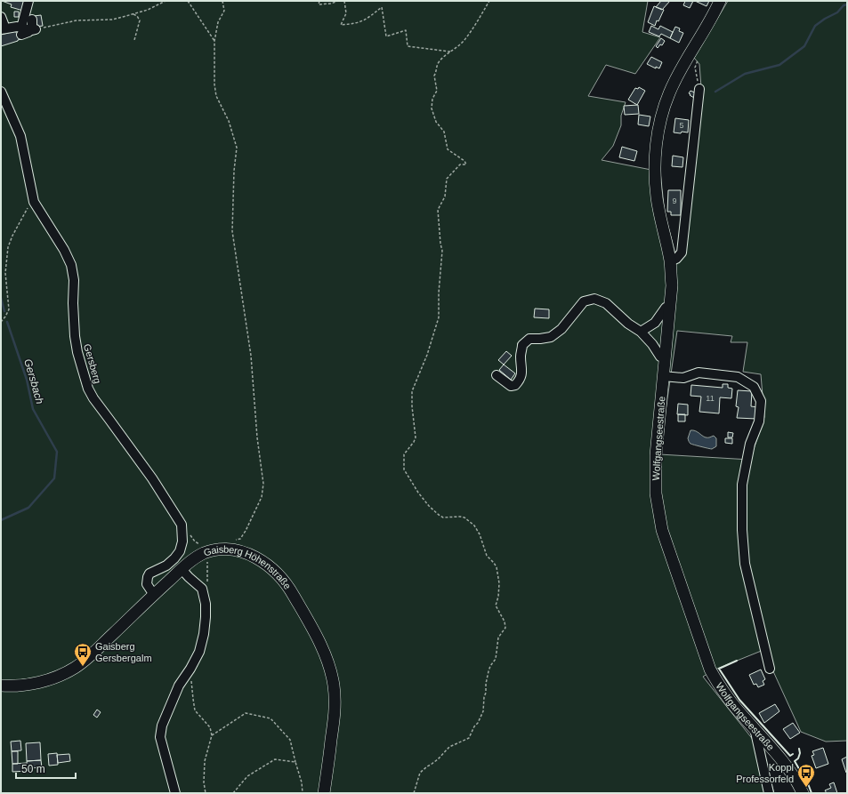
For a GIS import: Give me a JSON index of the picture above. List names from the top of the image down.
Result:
{
  "streets": {
    "main road": ["Wolfgangseestraße", "Gaisberg Höhenstraße"],
    "street": ["Gersberg"]
  },
  "crossings": [
    ["Gersberg", "Gaisberg Höhenstraße"]
  ],
  "water": ["Gersbach"],
  "places": {
    "bus stop": ["Gaisberg Gersbergalm", "Koppl Professorfeld"]
  },
  "house_numbers": ["5", "9", "11"],
  "scale_bar": "50 m"
}
